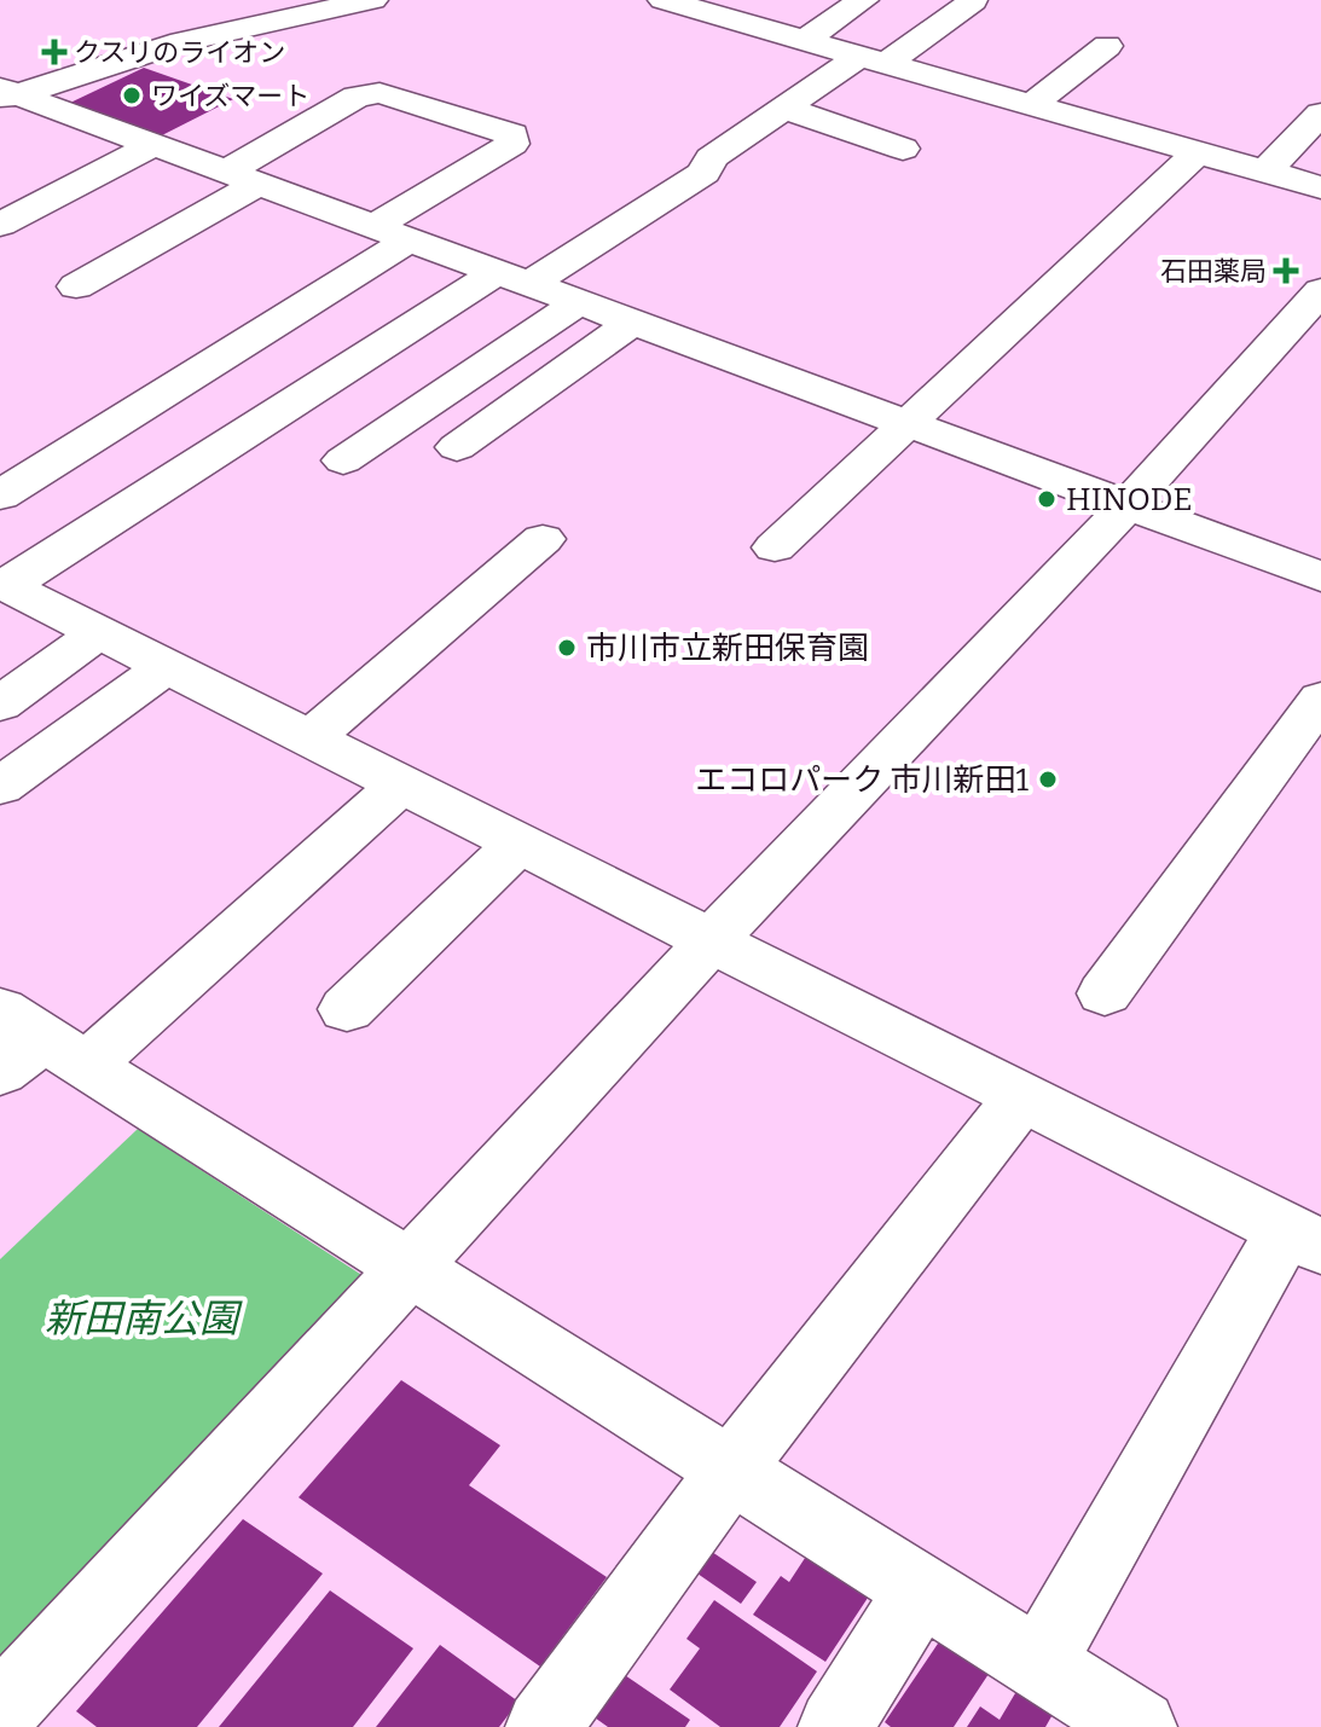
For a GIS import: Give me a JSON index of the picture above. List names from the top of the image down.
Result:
{
  "parks": ["新田南公園"],
  "places": {
    "health": ["クスリのライオン", "石田薬局"],
    "other": [
      "ワイズマート",
      "HINODE",
      "市川市立新田保育園",
      "エコロパーク 市川新田1"
    ]
  }
}
